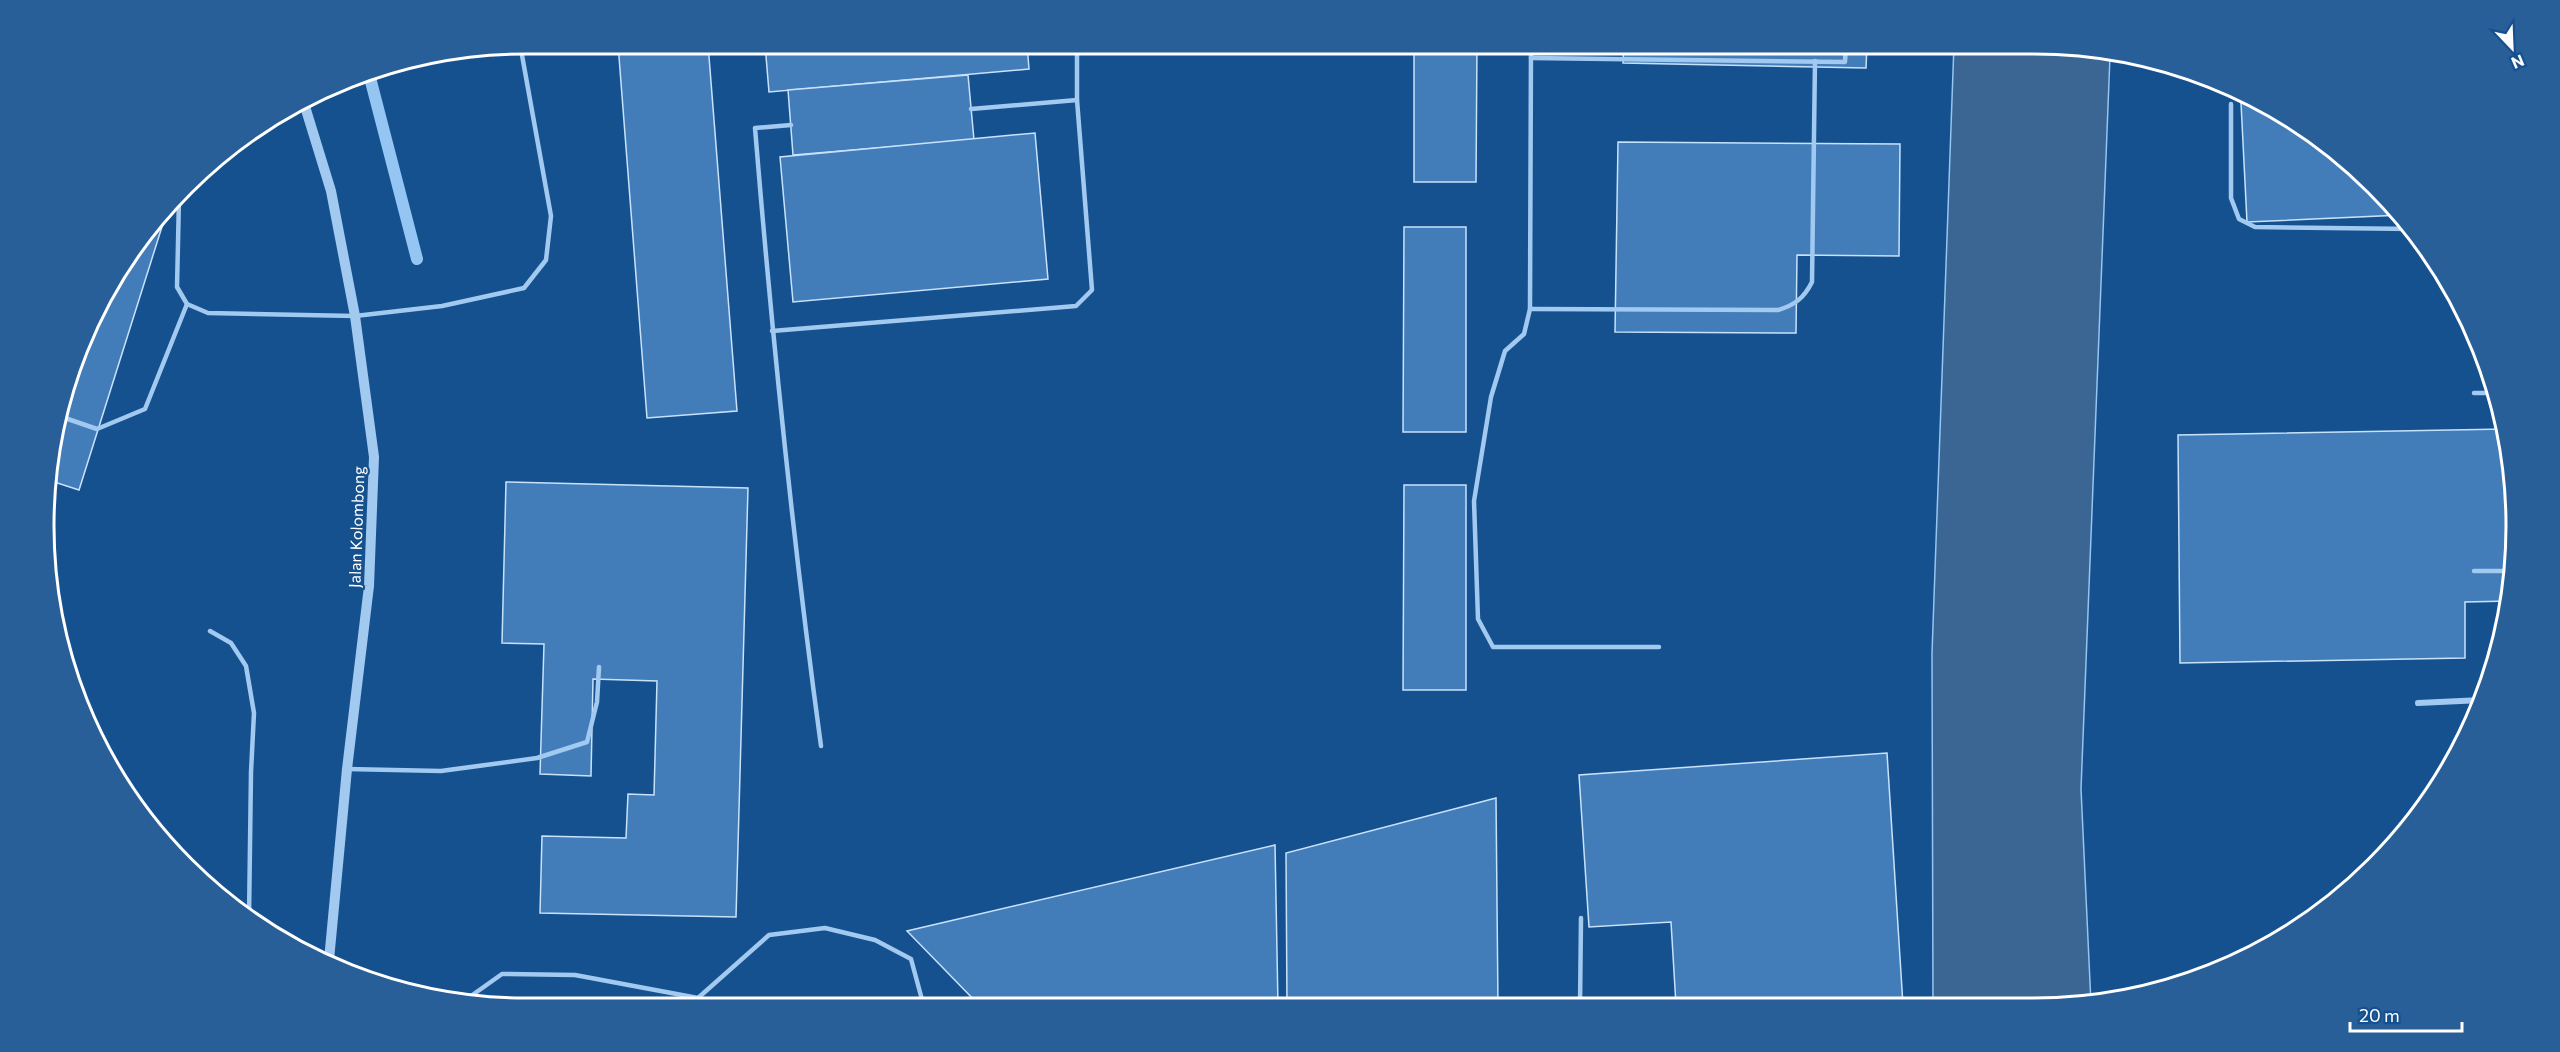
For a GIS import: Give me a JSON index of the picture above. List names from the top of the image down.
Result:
{
  "streets": {
    "street": ["Jalan Kolombong"]
  },
  "scale_bar": "20 m",
  "north": "bottom right"
}
